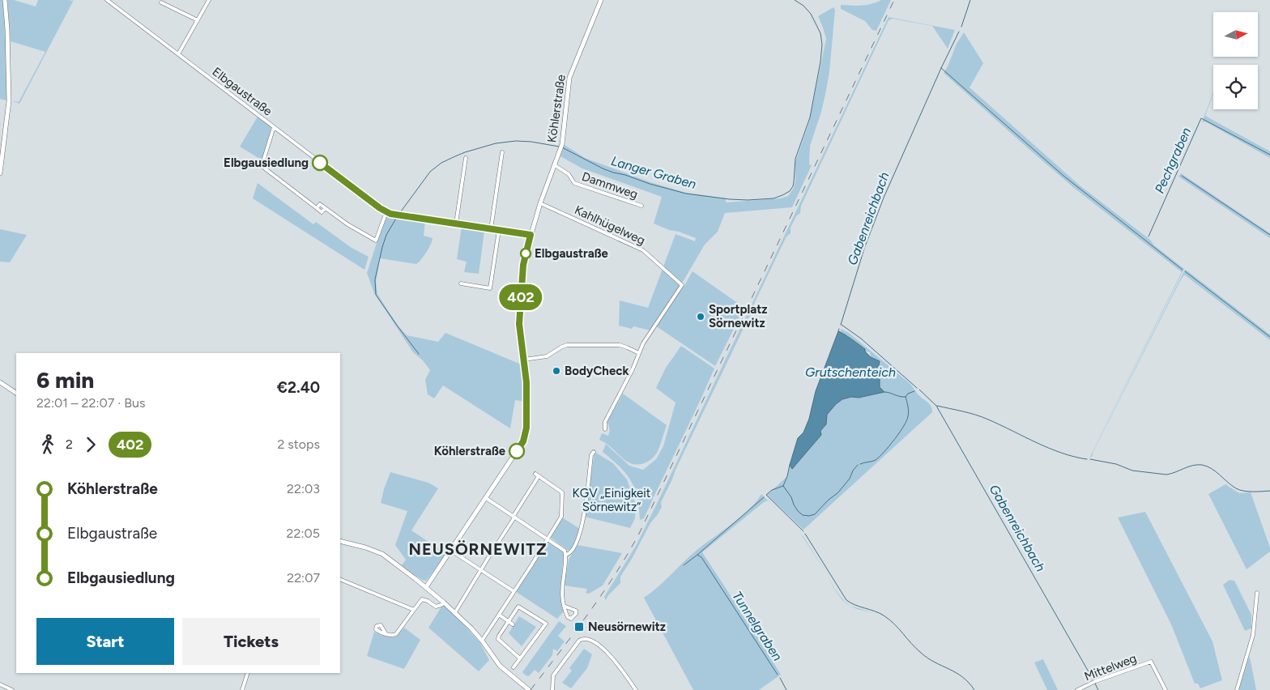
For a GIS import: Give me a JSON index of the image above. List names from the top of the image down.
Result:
{
  "streets": {
    "street": [
      "Elbgaustraße",
      "Köhlerstraße",
      "Dammweg",
      "Kahlhügelweg",
      "Mittelweg"
    ]
  },
  "crossings": [
    ["Elbgaustraße", "Köhlerstraße"],
    ["Köhlerstraße", "Dammweg"],
    ["Köhlerstraße", "Kahlhügelweg"]
  ],
  "districts": ["NEUSÖRNEWITZ"],
  "water": [
    "Pechgraben",
    "Langer Graben",
    "Gabenreichbach",
    "Grutschenteich",
    "Tunnelgraben"
  ],
  "parks": ["KGV „Einigkeit Sörnewitz“"],
  "places": {
    "other": [
      "Elbgausiedlung",
      "Elbgaustraße",
      "Sportplatz Sörnewitz",
      "BodyCheck",
      "Köhlerstraße"
    ],
    "transit": ["Neusörnewitz"]
  },
  "lines": ["bus line 402"],
  "north": "right",
  "page": {
    "on_map": "402",
    "heading": ["6 min", "22:01 – 22:07 · Bus", "€2.40"],
    "legs": ["2", "402", "2 stops"],
    "list": [
      {
        "name": "Köhlerstraße",
        "value": "22:03"
      },
      {
        "name": "Elbgaustraße",
        "value": "22:05"
      },
      {
        "name": "Elbgausiedlung",
        "value": "22:07"
      }
    ],
    "buttons": ["Start", "Tickets"]
  }
}
